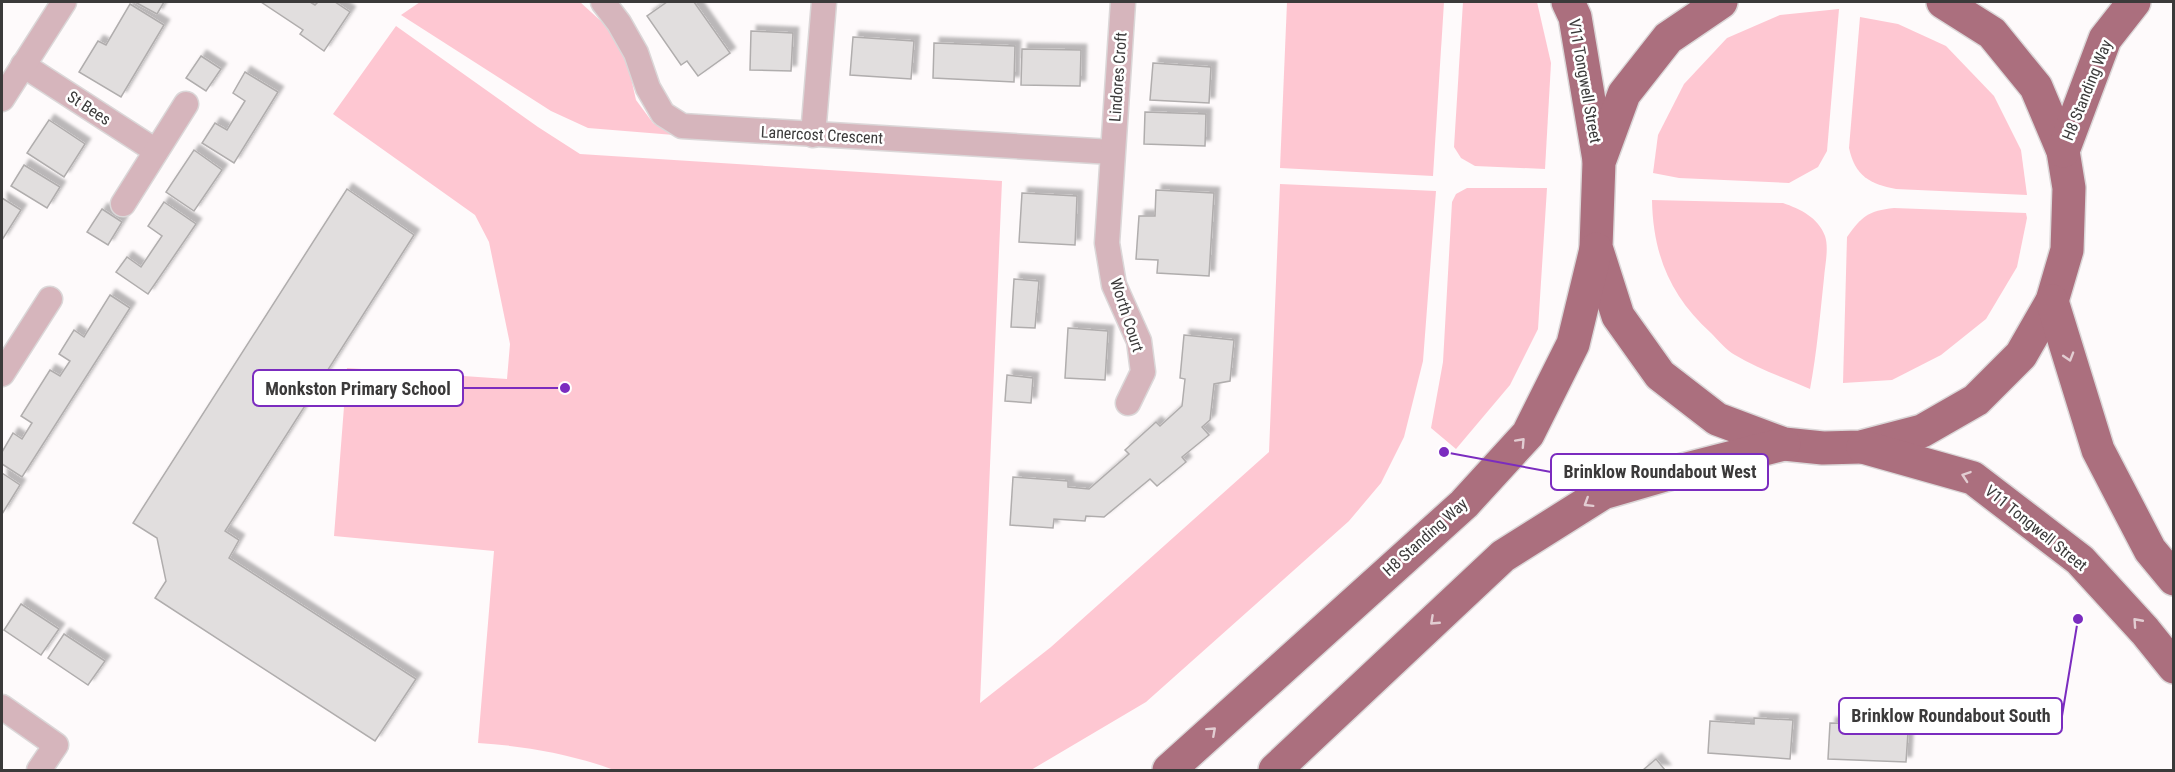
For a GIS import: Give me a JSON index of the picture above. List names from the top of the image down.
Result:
{
  "streets": {
    "highway": ["V11 Tongwell Street", "H8 Standing Way"],
    "street": [
      "Lindores Croft",
      "St Bees",
      "Lanercost Crescent",
      "Worth Court"
    ]
  },
  "crossings": [
    ["Lindores Croft", "Lanercost Crescent"],
    ["Lindores Croft", "Worth Court"],
    ["Lanercost Crescent", "Worth Court"]
  ],
  "one_way": ["V11 Tongwell Street"],
  "places": ["Monkston Primary School", "Brinklow Roundabout West", "Brinklow Roundabout South"]
}
